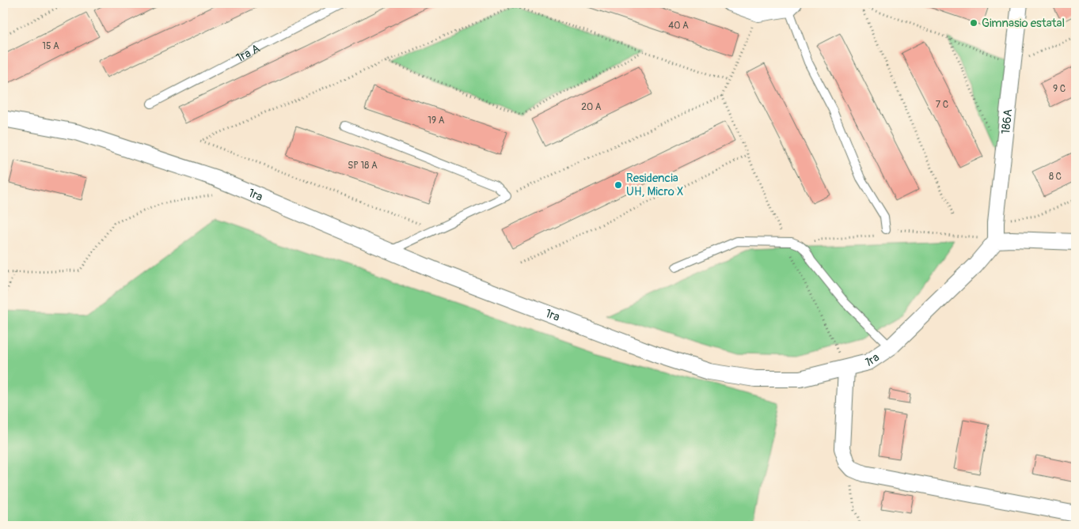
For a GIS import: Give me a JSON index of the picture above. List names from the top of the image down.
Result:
{
  "streets": {
    "street": ["186A", "1ra"],
    "lane": ["1ra A"]
  },
  "crossings": [
    ["186A", "1ra"]
  ],
  "places": ["Gimnasio estatal", "Residencia UH, Micro X"],
  "house_numbers": [
    "40 A",
    "15 A",
    "9 C",
    "7 C",
    "20 A",
    "19 A",
    "SP 18 A",
    "8 C"
  ]
}
